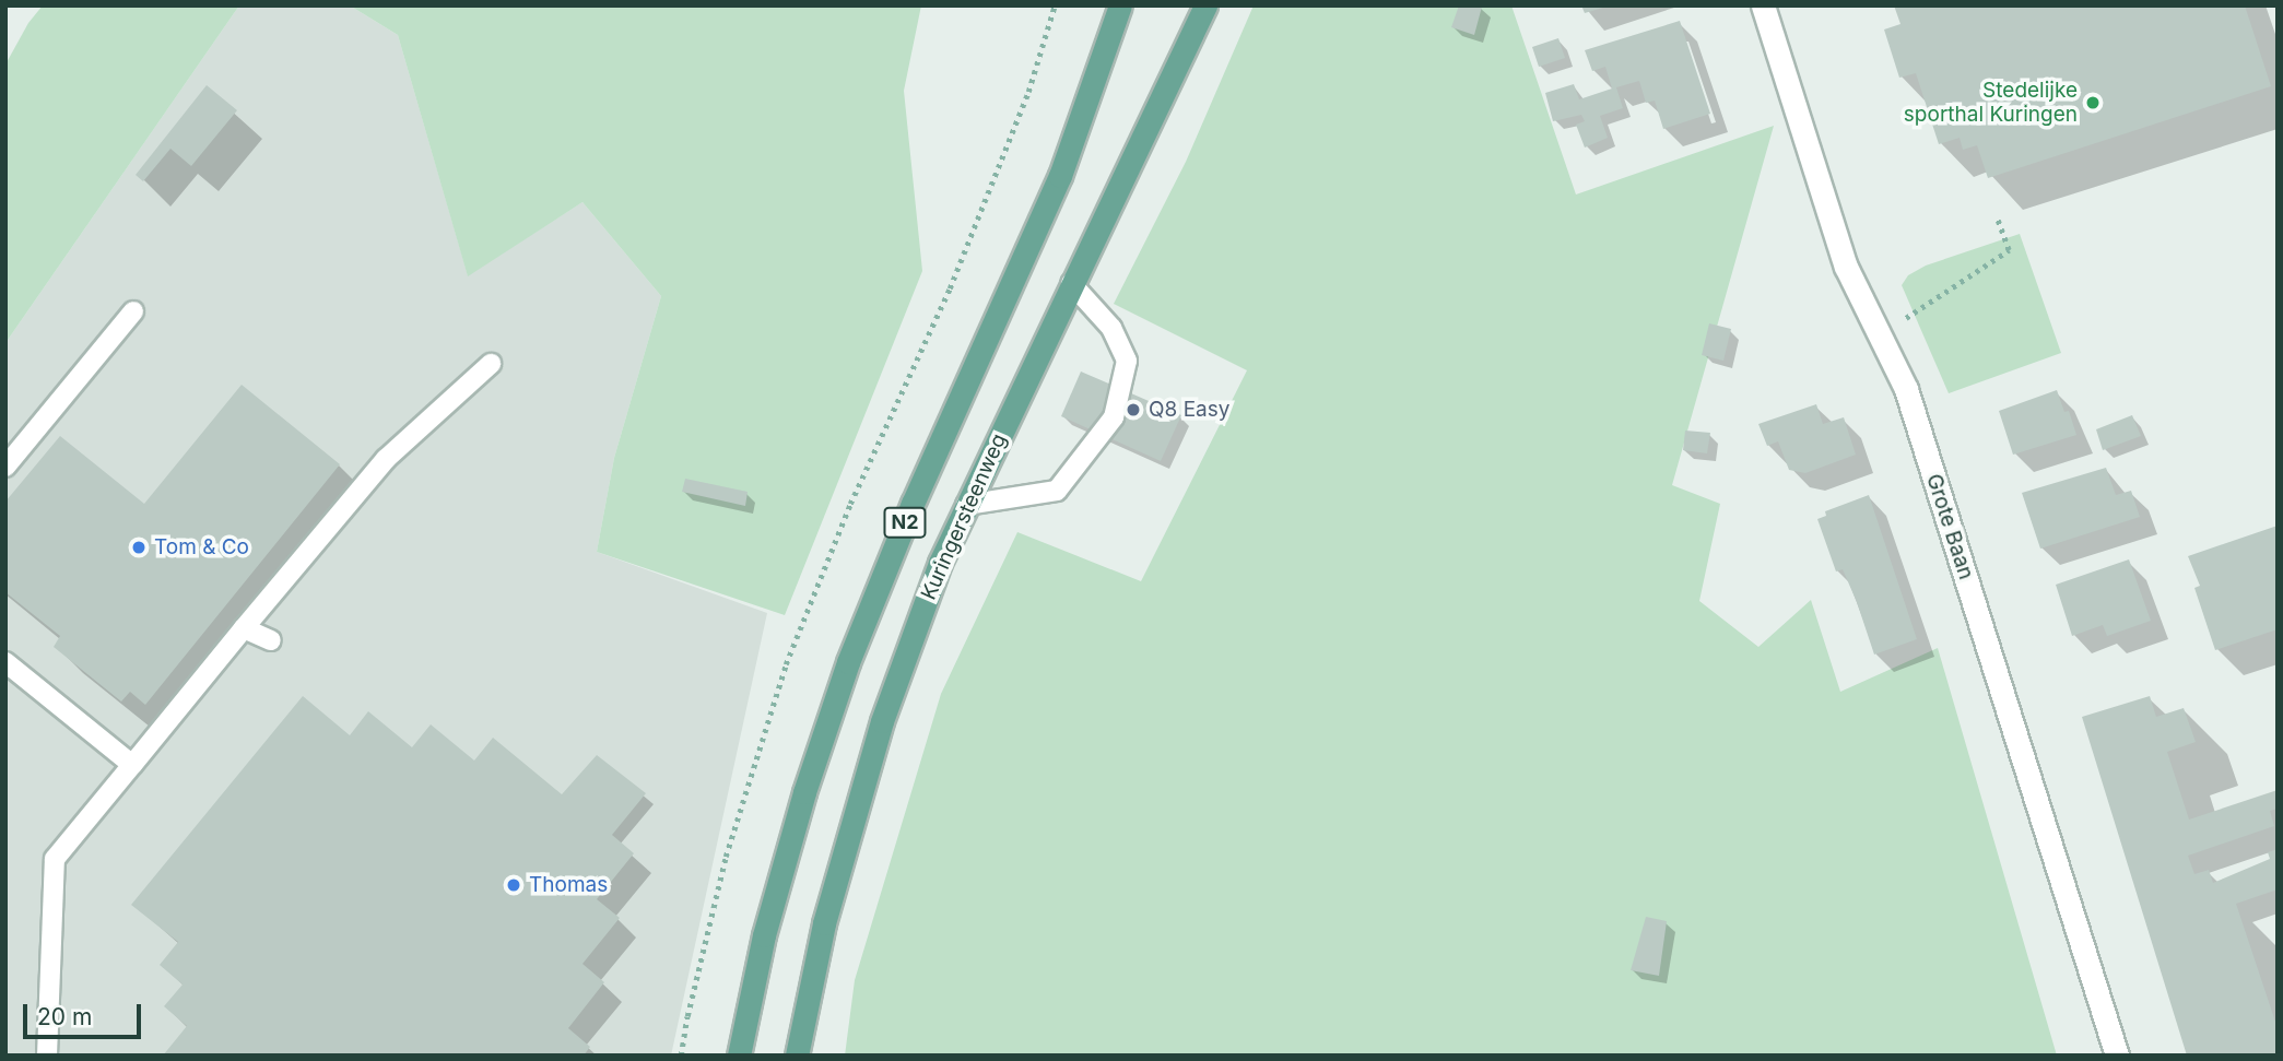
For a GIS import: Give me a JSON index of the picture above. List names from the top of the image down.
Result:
{
  "streets": {
    "main road": ["Kuringersteenweg", "N2"],
    "street": ["Grote Baan"]
  },
  "places": [
    "Stedelijke sporthal Kuringen",
    "Q8 Easy",
    "Tom & Co",
    "Thomas"
  ],
  "scale_bar": "20 m"
}
